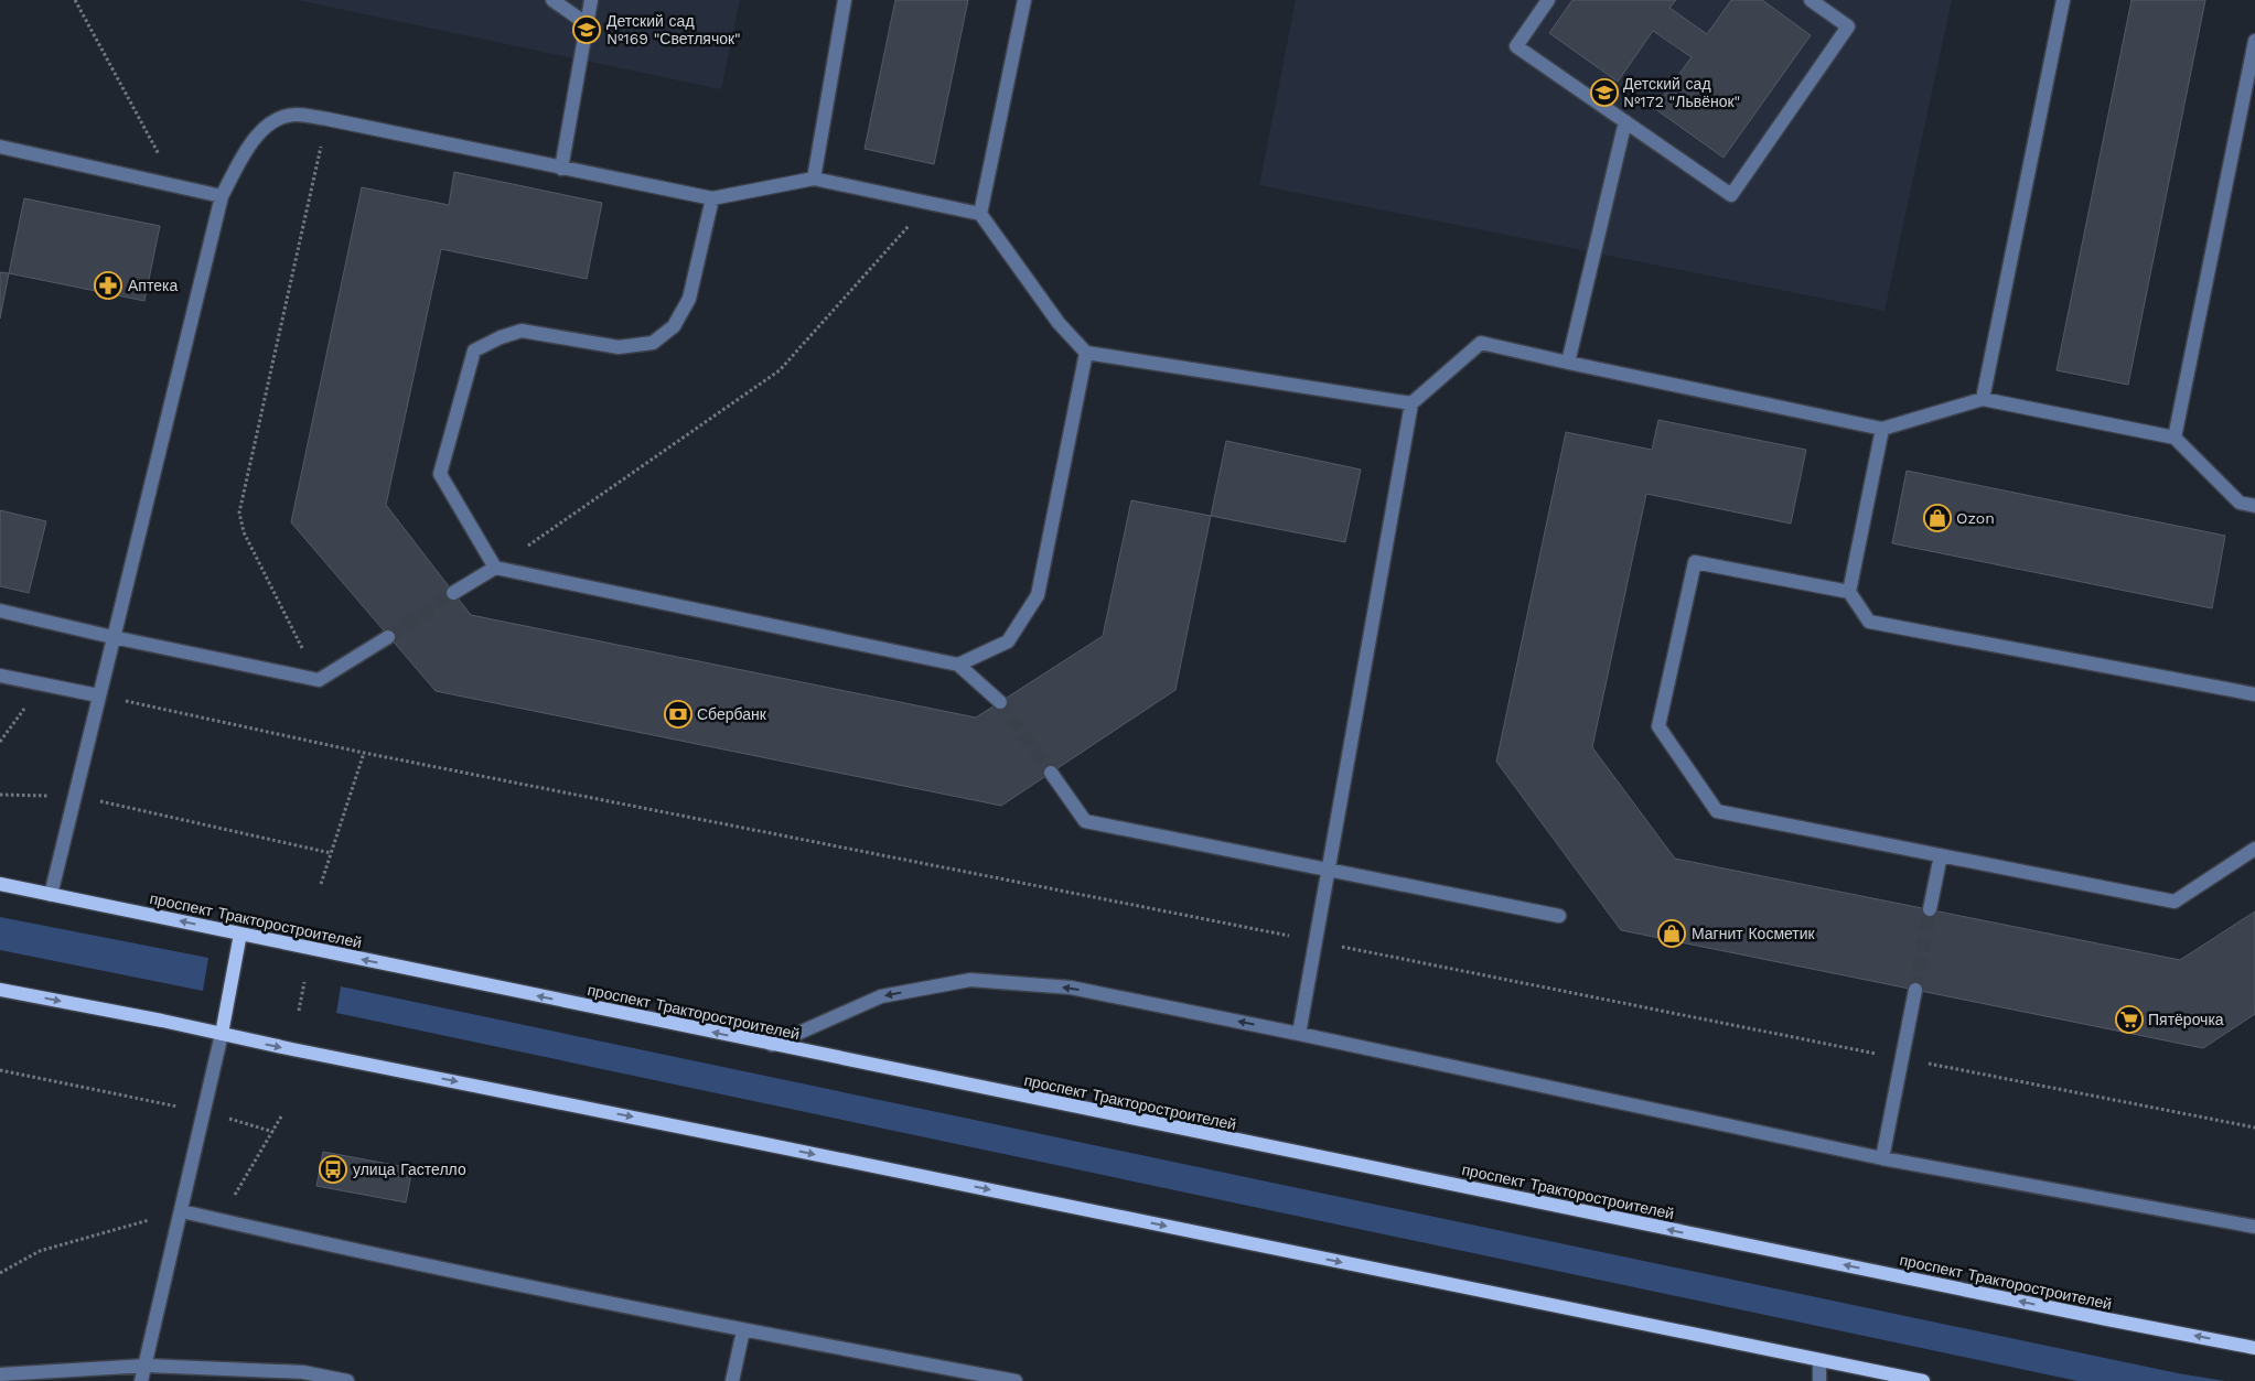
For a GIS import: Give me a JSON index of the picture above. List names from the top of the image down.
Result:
{
  "streets": {
    "main road": ["проспект Тракторостроителей"]
  },
  "places": {
    "school or university": ["Детский сад №169 \"Светлячок\"", "Детский сад №172 \"Львёнок\""],
    "pharmacy": ["Аптека"],
    "shop": ["Ozon", "Магнит Косметик"],
    "bank": ["Сбербанк"],
    "supermarket": ["Пятёрочка"],
    "bus stop": ["улица Гастелло"]
  }
}
